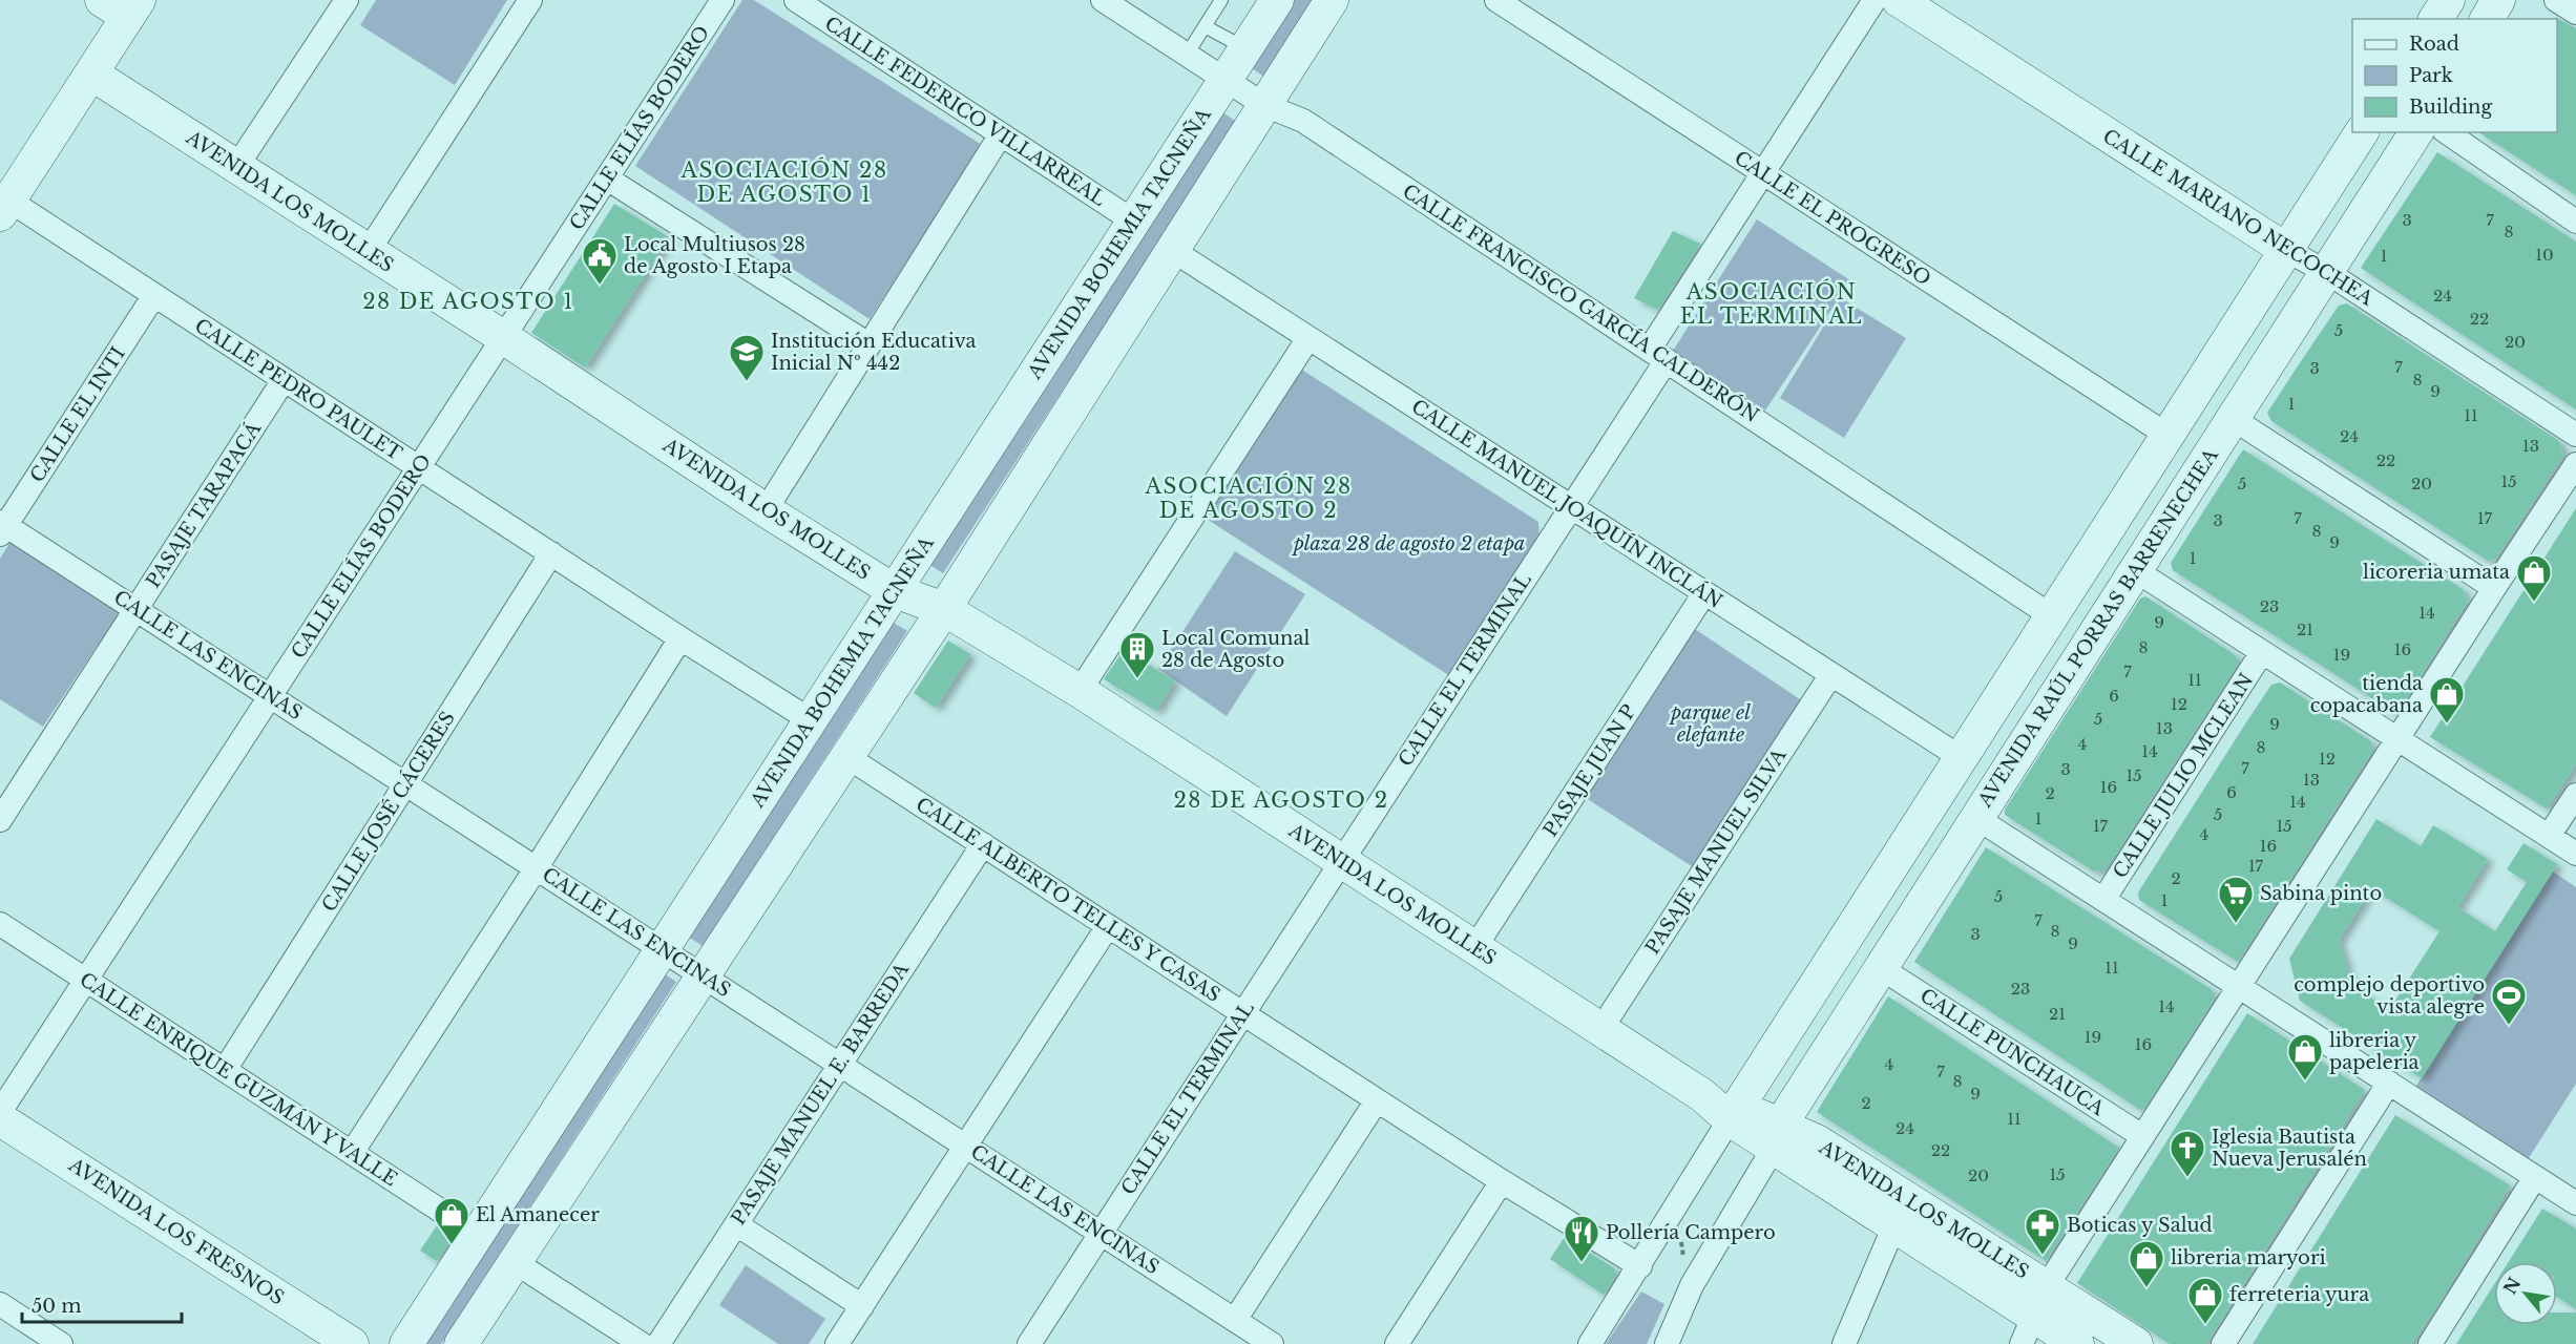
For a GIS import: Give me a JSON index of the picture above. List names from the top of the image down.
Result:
{
  "streets": {
    "street": [
      "CALLE FEDERICO VILLARREAL",
      "CALLE ELÍAS BODERO",
      "AVENIDA LOS MOLLES",
      "CALLE MARIANO NECOCHEA",
      "CALLE EL PROGRESO",
      "AVENIDA BOHEMIA TACNEÑA",
      "CALLE FRANCISCO GARCÍA CALDERÓN",
      "CALLE PEDRO PAULET",
      "CALLE EL INTI",
      "CALLE MANUEL JOAQUÍN INCLÁN",
      "PASAJE TARAPACÁ",
      "AVENIDA RAÚL PORRAS BARRENECHEA",
      "CALLE LAS ENCINAS",
      "CALLE EL TERMINAL",
      "PASAJE JUAN P",
      "CALLE JULIO MCLEAN",
      "CALLE JOSÉ CÁCERES",
      "PASAJE MANUEL SILVA",
      "CALLE ALBERTO TELLES Y CASAS",
      "CALLE PUNCHAUCA",
      "CALLE ENRIQUE GUZMÁN Y VALLE",
      "PASAJE MANUEL E. BARREDA",
      "AVENIDA LOS FRESNOS"
    ]
  },
  "crossings": [
    ["CALLE FEDERICO VILLARREAL", "AVENIDA BOHEMIA TACNEÑA"],
    ["CALLE ELÍAS BODERO", "AVENIDA LOS MOLLES"],
    ["CALLE ELÍAS BODERO", "CALLE PEDRO PAULET"],
    ["CALLE ELÍAS BODERO", "CALLE LAS ENCINAS"],
    ["CALLE ELÍAS BODERO", "CALLE ENRIQUE GUZMÁN Y VALLE"],
    ["AVENIDA LOS MOLLES", "AVENIDA BOHEMIA TACNEÑA"],
    ["AVENIDA LOS MOLLES", "AVENIDA RAÚL PORRAS BARRENECHEA"],
    ["AVENIDA LOS MOLLES", "CALLE EL TERMINAL"],
    ["AVENIDA LOS MOLLES", "PASAJE JUAN P"],
    ["AVENIDA LOS MOLLES", "PASAJE MANUEL SILVA"],
    ["CALLE MARIANO NECOCHEA", "AVENIDA RAÚL PORRAS BARRENECHEA"],
    ["CALLE EL PROGRESO", "CALLE EL TERMINAL"],
    ["AVENIDA BOHEMIA TACNEÑA", "CALLE FRANCISCO GARCÍA CALDERÓN"],
    ["AVENIDA BOHEMIA TACNEÑA", "CALLE PEDRO PAULET"],
    ["AVENIDA BOHEMIA TACNEÑA", "CALLE LAS ENCINAS"],
    ["AVENIDA BOHEMIA TACNEÑA", "CALLE ENRIQUE GUZMÁN Y VALLE"],
    ["CALLE FRANCISCO GARCÍA CALDERÓN", "CALLE EL TERMINAL"],
    ["CALLE PEDRO PAULET", "CALLE EL INTI"],
    ["CALLE PEDRO PAULET", "PASAJE TARAPACÁ"],
    ["CALLE PEDRO PAULET", "CALLE JOSÉ CÁCERES"],
    ["CALLE EL INTI", "CALLE LAS ENCINAS"],
    ["CALLE MANUEL JOAQUÍN INCLÁN", "CALLE EL TERMINAL"],
    ["CALLE MANUEL JOAQUÍN INCLÁN", "PASAJE JUAN P"],
    ["CALLE MANUEL JOAQUÍN INCLÁN", "PASAJE MANUEL SILVA"],
    ["PASAJE TARAPACÁ", "CALLE LAS ENCINAS"],
    ["AVENIDA RAÚL PORRAS BARRENECHEA", "CALLE PUNCHAUCA"],
    ["CALLE LAS ENCINAS", "CALLE EL TERMINAL"],
    ["CALLE LAS ENCINAS", "CALLE JOSÉ CÁCERES"],
    ["CALLE LAS ENCINAS", "PASAJE MANUEL E. BARREDA"],
    ["CALLE EL TERMINAL", "CALLE ALBERTO TELLES Y CASAS"],
    ["CALLE JOSÉ CÁCERES", "CALLE ENRIQUE GUZMÁN Y VALLE"],
    ["CALLE ALBERTO TELLES Y CASAS", "PASAJE MANUEL E. BARREDA"]
  ],
  "districts": [
    "ASOCIACIÓN 28 DE AGOSTO 1",
    "ASOCIACIÓN EL TERMINAL",
    "28 DE AGOSTO 1",
    "ASOCIACIÓN 28 DE AGOSTO 2",
    "28 DE AGOSTO 2"
  ],
  "parks": ["plaza 28 de agosto 2 etapa", "parque el elefante"],
  "places": {
    "public building": ["Local Multiusos 28 de Agosto I Etapa"],
    "school or university": ["Institución Educativa Inicial Nº 442"],
    "shop": [
      "licoreria umata",
      "tienda copacabana",
      "libreria y papeleria",
      "El Amanecer",
      "libreria maryori",
      "ferreteria yura"
    ],
    "building": ["Local Comunal 28 de Agosto"],
    "supermarket": ["Sabina pinto"],
    "sports": ["complejo deportivo vista alegre"],
    "church": ["Iglesia Bautista Nueva Jerusalén"],
    "pharmacy": ["Boticas y Salud"],
    "restaurant": ["Pollería Campero"]
  },
  "house_numbers": [
    "3",
    "7",
    "8",
    "10",
    "1",
    "24",
    "22",
    "5",
    "20",
    "7",
    "3",
    "8",
    "9",
    "1",
    "11",
    "24",
    "13",
    "22",
    "15",
    "5",
    "20",
    "7",
    "17",
    "3",
    "8",
    "9",
    "1",
    "23",
    "14",
    "9",
    "21",
    "8",
    "16",
    "19",
    "7",
    "11",
    "6",
    "12",
    "5",
    "9",
    "13",
    "4",
    "8",
    "14",
    "12",
    "7",
    "3",
    "15",
    "13",
    "16",
    "6",
    "2",
    "14",
    "5",
    "1",
    "17",
    "15",
    "4",
    "16",
    "17",
    "2",
    "5",
    "1",
    "7",
    "8",
    "3",
    "9",
    "11",
    "23",
    "14",
    "21",
    "19",
    "16",
    "4",
    "7",
    "8",
    "9",
    "2",
    "11",
    "24",
    "22",
    "15",
    "20"
  ],
  "legend": ["Road", "Park", "Building"],
  "scale_bar": "50 m",
  "north": "top left"
}
